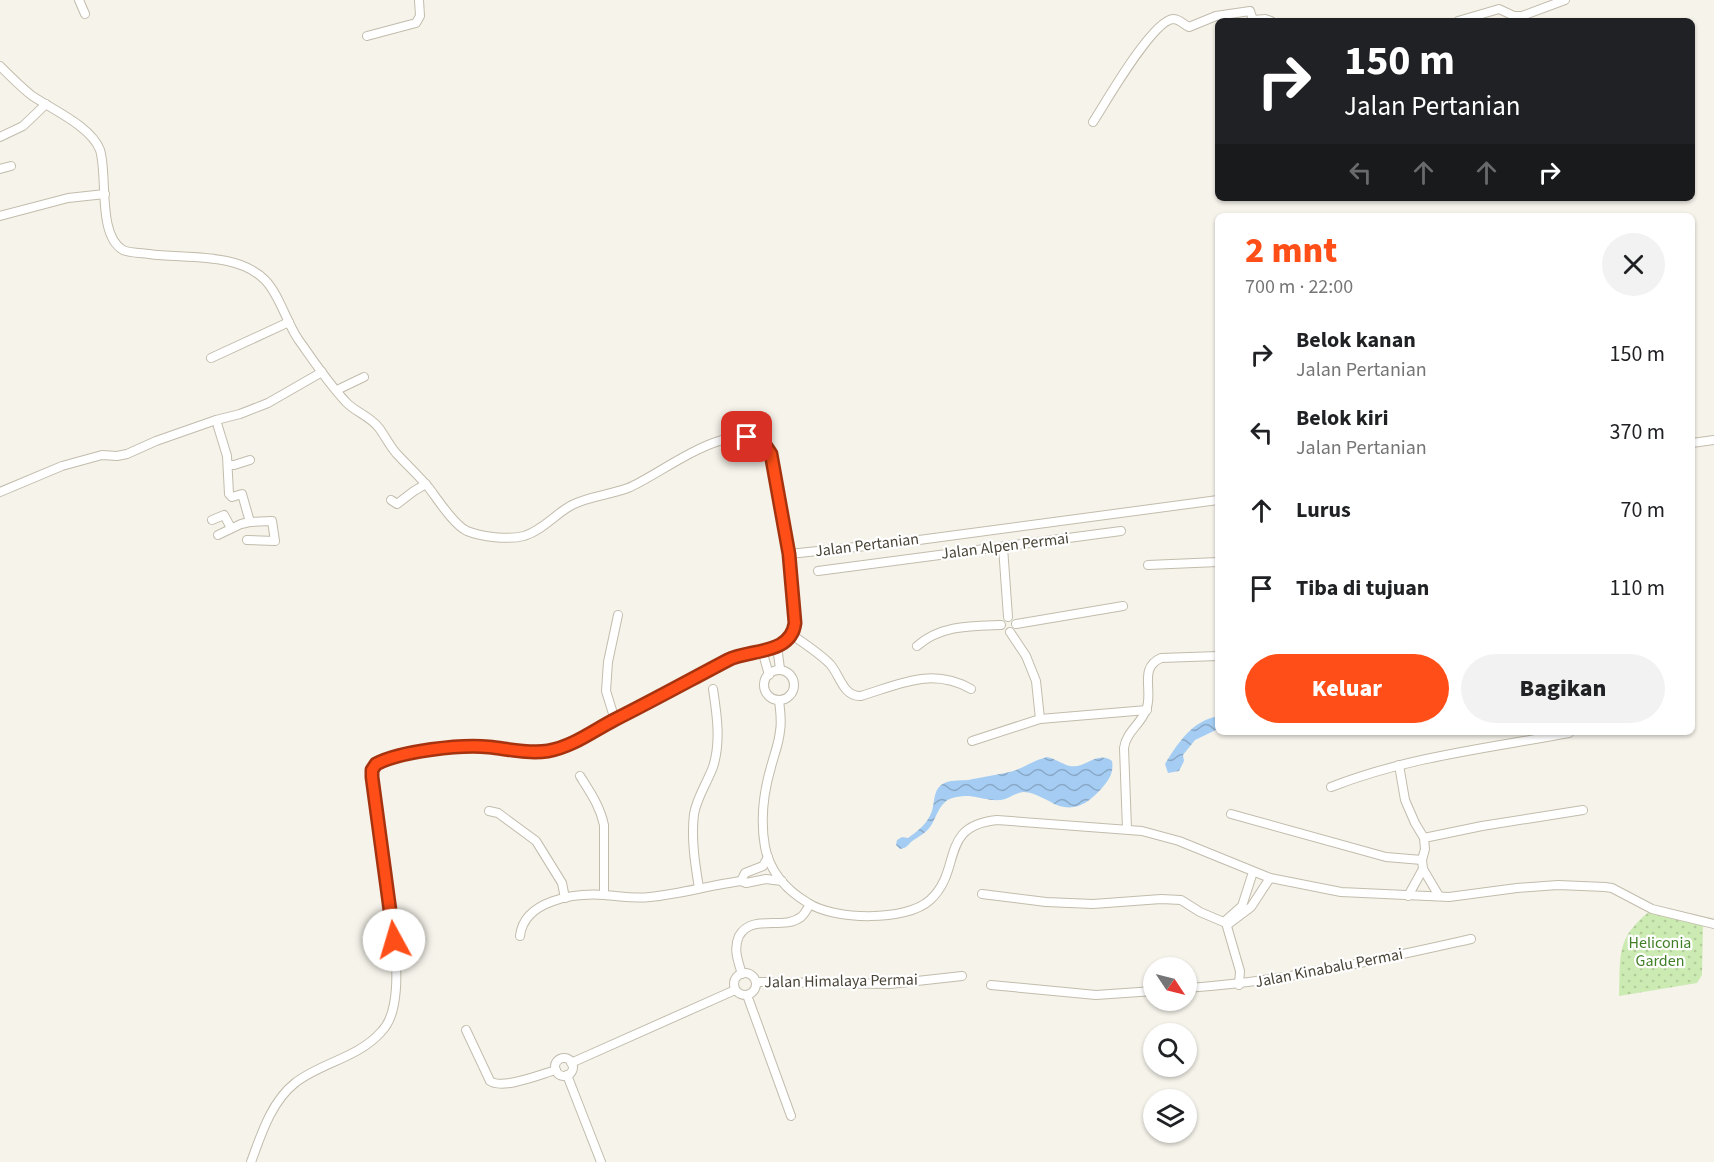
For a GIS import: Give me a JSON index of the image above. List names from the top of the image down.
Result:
{
  "streets": {
    "street": [
      "Jalan Pertanian",
      "Jalan Alpen Permai",
      "Jalan Kinabalu Permai",
      "Jalan Himalaya Permai"
    ]
  },
  "parks": ["Heliconia Garden"],
  "north": "bottom right",
  "page": {
    "turn": ["150 m", "Jalan Pertanian"],
    "heading": ["2 mnt", "700 m · 22:00"],
    "list": [
      {
        "name": "Belok kanan",
        "note": "Jalan Pertanian",
        "value": "150 m"
      },
      {
        "name": "Belok kiri",
        "note": "Jalan Pertanian",
        "value": "370 m"
      },
      {
        "name": "Lurus",
        "value": "70 m"
      },
      {
        "name": "Tiba di tujuan",
        "value": "110 m"
      }
    ],
    "buttons": ["Keluar", "Bagikan"]
  }
}
